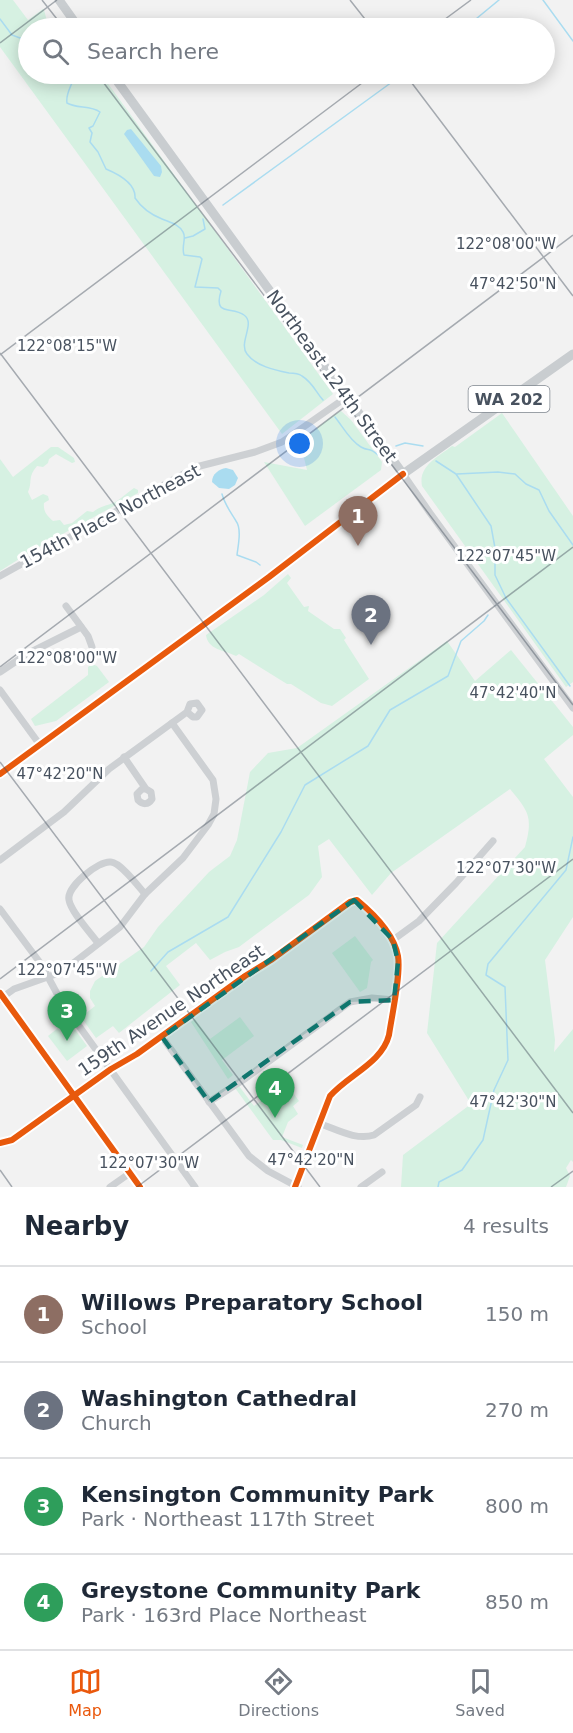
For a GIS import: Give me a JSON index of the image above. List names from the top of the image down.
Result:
{
  "streets": {
    "main road": ["Northeast 124th Street", "WA 202"],
    "street": ["154th Place Northeast", "159th Avenue Northeast"]
  },
  "crossings": [
    ["Northeast 124th Street", "WA 202"],
    ["Northeast 124th Street", "154th Place Northeast"]
  ],
  "page": {
    "search": "Search here",
    "pins": [
      "1",
      "2",
      "3",
      "4"
    ],
    "heading": ["Nearby", "4 results"],
    "list": [
      {
        "mark": "1",
        "name": "Willows Preparatory School",
        "note": "School",
        "value": "150 m"
      },
      {
        "mark": "2",
        "name": "Washington Cathedral",
        "note": "Church",
        "value": "270 m"
      },
      {
        "mark": "3",
        "name": "Kensington Community Park",
        "note": "Park · Northeast 117th Street",
        "value": "800 m"
      },
      {
        "mark": "4",
        "name": "Greystone Community Park",
        "note": "Park · 163rd Place Northeast",
        "value": "850 m"
      }
    ],
    "nav": ["Map", "Directions", "Saved"]
  },
  "coordinates": [
    "122°08'00\"W",
    "47°42'50\"N",
    "122°08'15\"W",
    "122°07'45\"W",
    "47°42'40\"N",
    "47°42'20\"N",
    "122°07'30\"W",
    "47°42'30\"N"
  ]
}
